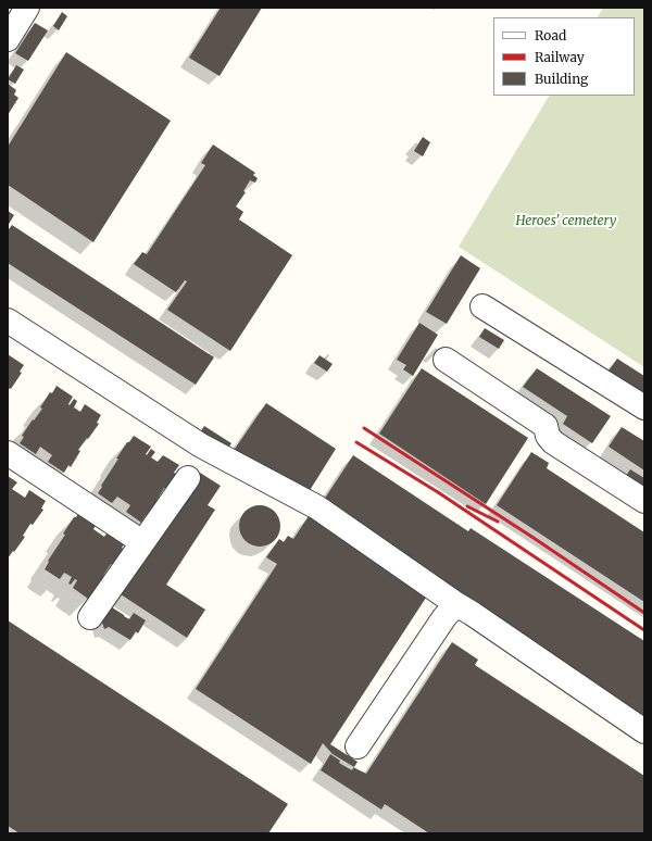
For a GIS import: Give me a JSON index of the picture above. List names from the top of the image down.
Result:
{
  "parks": ["Heroes' cemetery"],
  "legend": ["Road", "Railway", "Building"]
}
